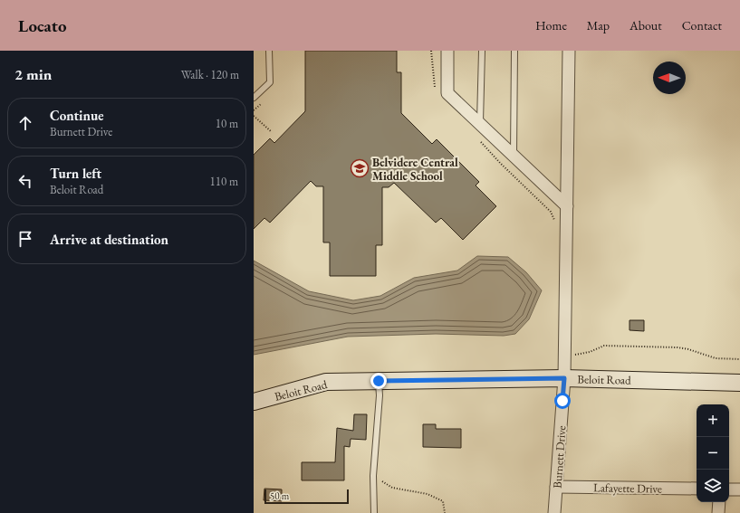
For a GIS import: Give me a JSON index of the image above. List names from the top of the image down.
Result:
{
  "streets": {
    "main road": ["Beloit Road"],
    "street": ["Burnett Drive", "Lafayette Drive"]
  },
  "crossings": [
    ["Beloit Road", "Burnett Drive"],
    ["Burnett Drive", "Lafayette Drive"]
  ],
  "places": {
    "school or university": ["Belvidere Central Middle School"]
  },
  "scale_bar": "50 m",
  "north": "left",
  "page": {
    "header": "Locato",
    "nav": [
      "Home",
      "Map",
      "About",
      "Contact"
    ],
    "heading": ["2 min", "Walk · 120 m"],
    "list": [
      ["Continue", "Burnett Drive", "10 m"],
      ["Turn left", "Beloit Road", "110 m"],
      "Arrive at destination"
    ],
    "map_buttons": ["+", "−"],
    "scale": "50 m"
  }
}
